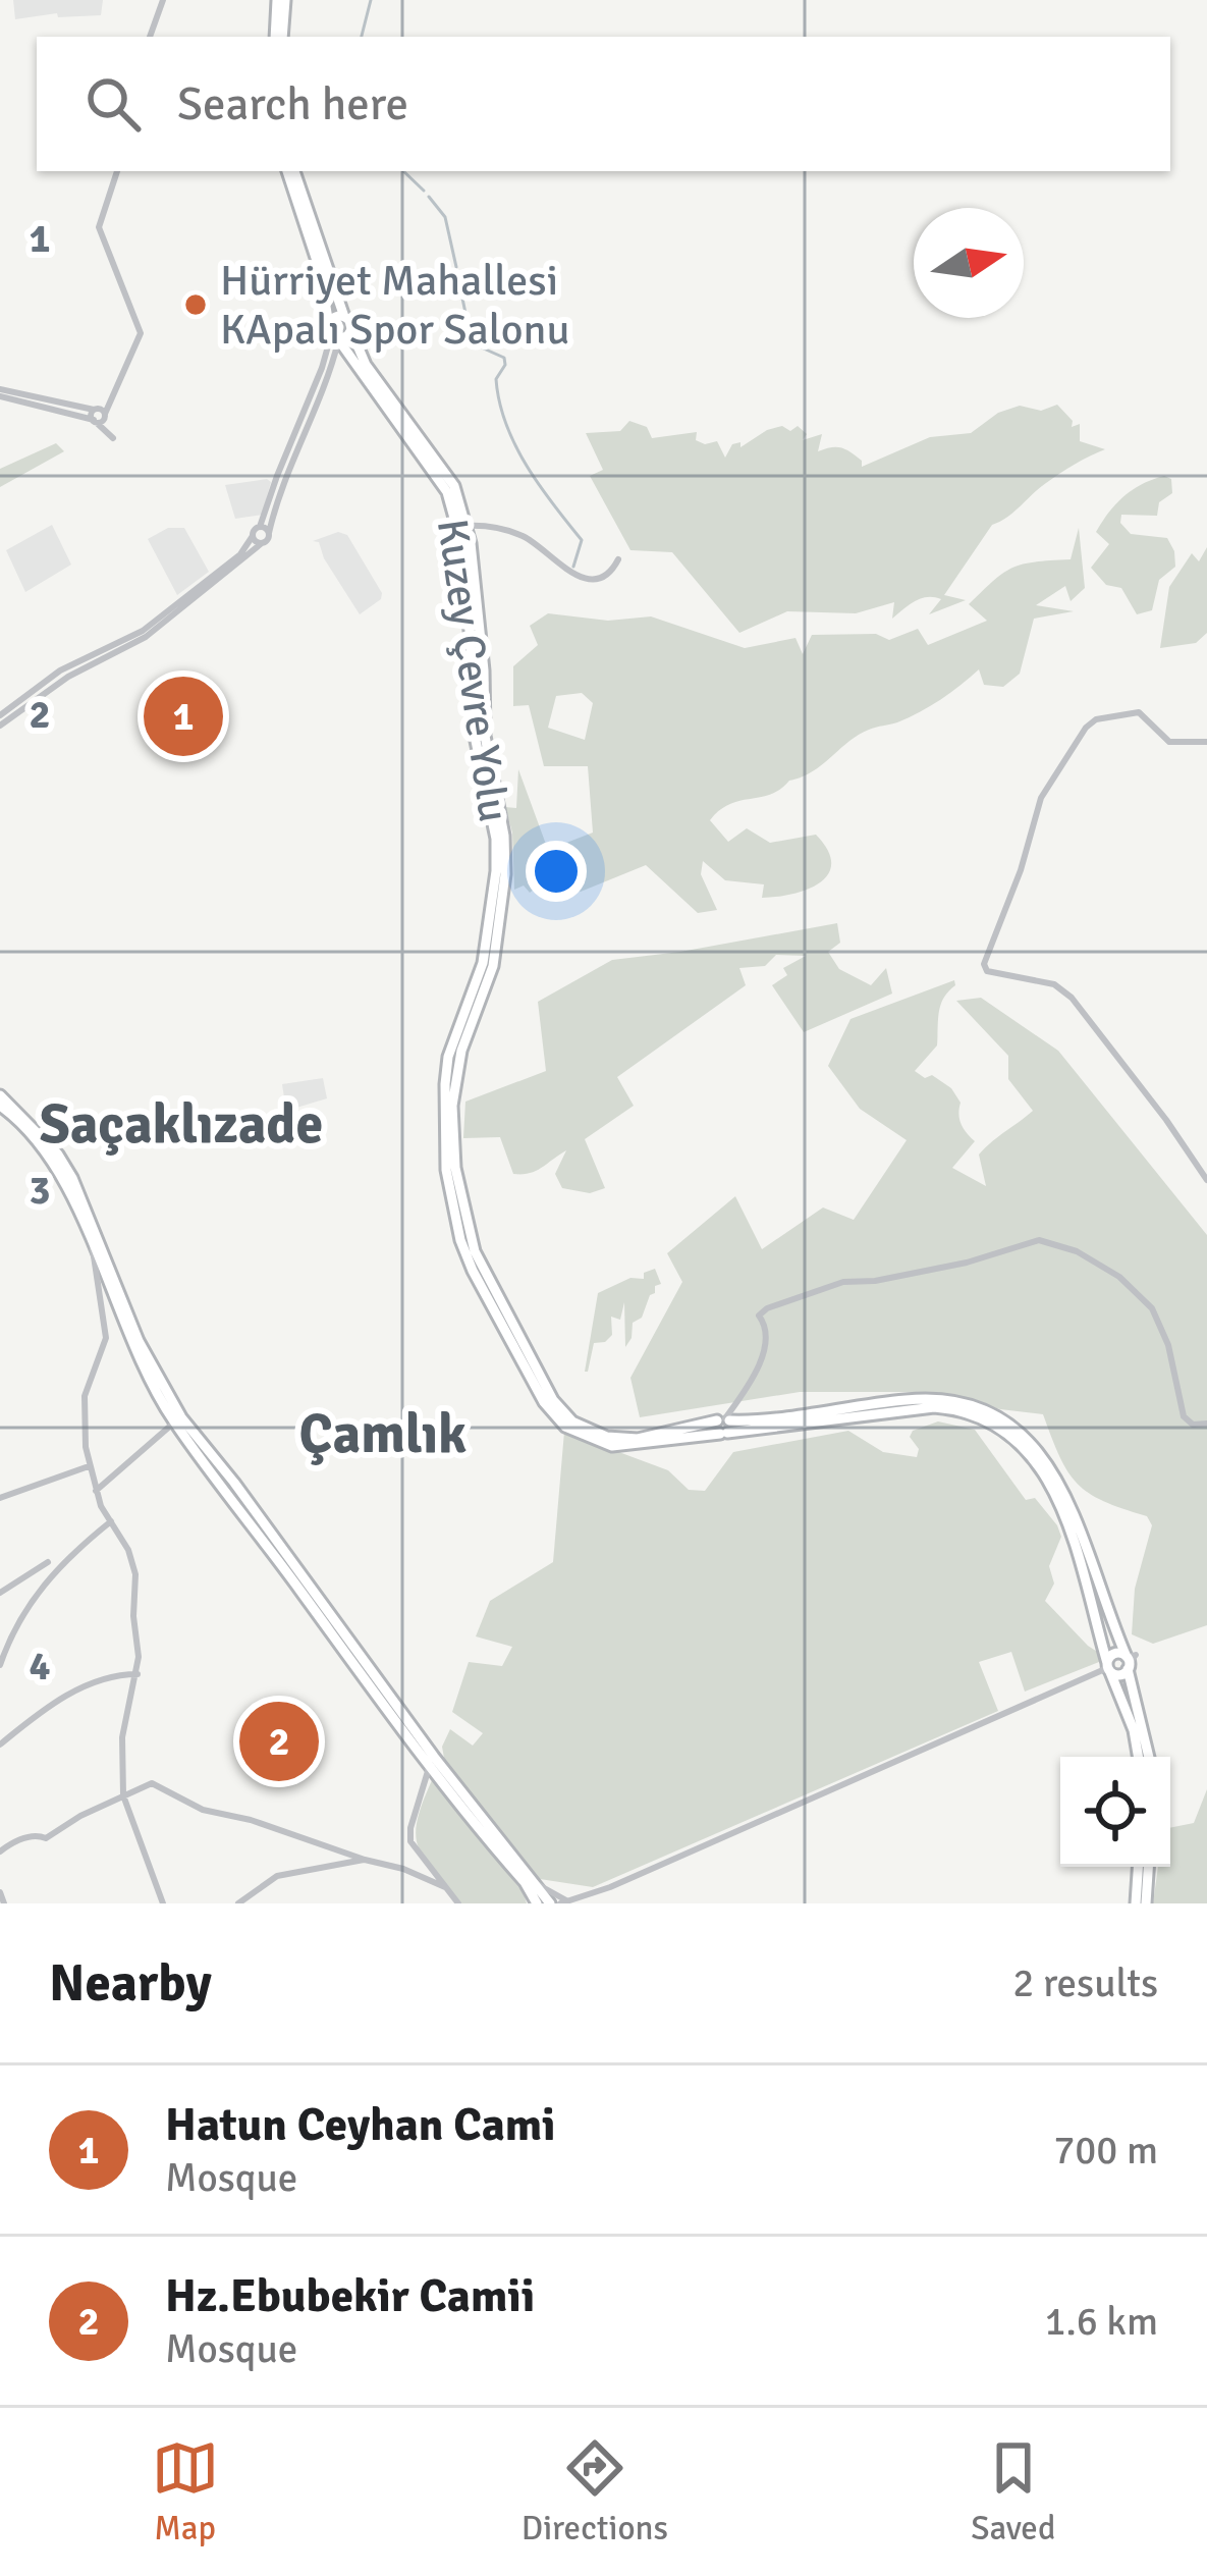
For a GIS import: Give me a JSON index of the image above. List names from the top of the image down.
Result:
{
  "streets": {
    "main road": ["Kuzey Çevre Yolu"]
  },
  "districts": ["Saçaklızade", "Çamlık"],
  "places": ["Hürriyet Mahallesi KApalı Spor Salonu"],
  "north": "right",
  "page": {
    "search": "Search here",
    "pins": ["1", "2"],
    "heading": ["Nearby", "2 results"],
    "list": [
      {
        "mark": "1",
        "name": "Hatun Ceyhan Cami",
        "note": "Mosque",
        "value": "700 m"
      },
      {
        "mark": "2",
        "name": "Hz.Ebubekir Camii",
        "note": "Mosque",
        "value": "1.6 km"
      }
    ],
    "nav": ["Map", "Directions", "Saved"]
  },
  "grid": {
    "rows": [
      "1",
      "2",
      "3",
      "4"
    ]
  }
}
